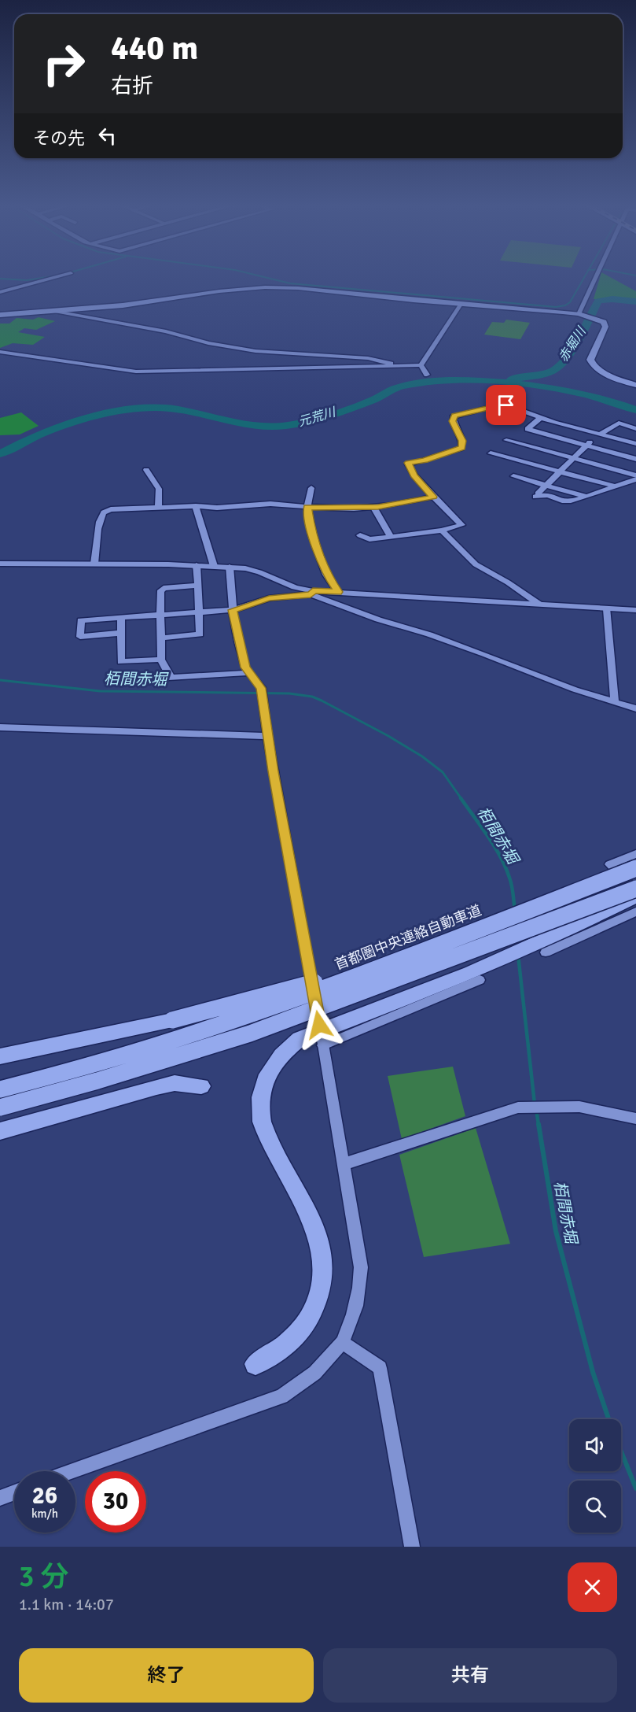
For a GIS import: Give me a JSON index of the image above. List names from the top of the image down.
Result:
{
  "streets": {
    "highway": ["首都圏中央連絡自動車道"]
  },
  "water": ["赤堀川", "元荒川", "栢間赤堀"],
  "page": {
    "turn": ["440 m", "右折"],
    "then": "その先",
    "speed": "26 km/h",
    "limit": "30",
    "heading": ["3 分", "1.1 km · 14:07"],
    "buttons": ["終了", "共有"]
  }
}
